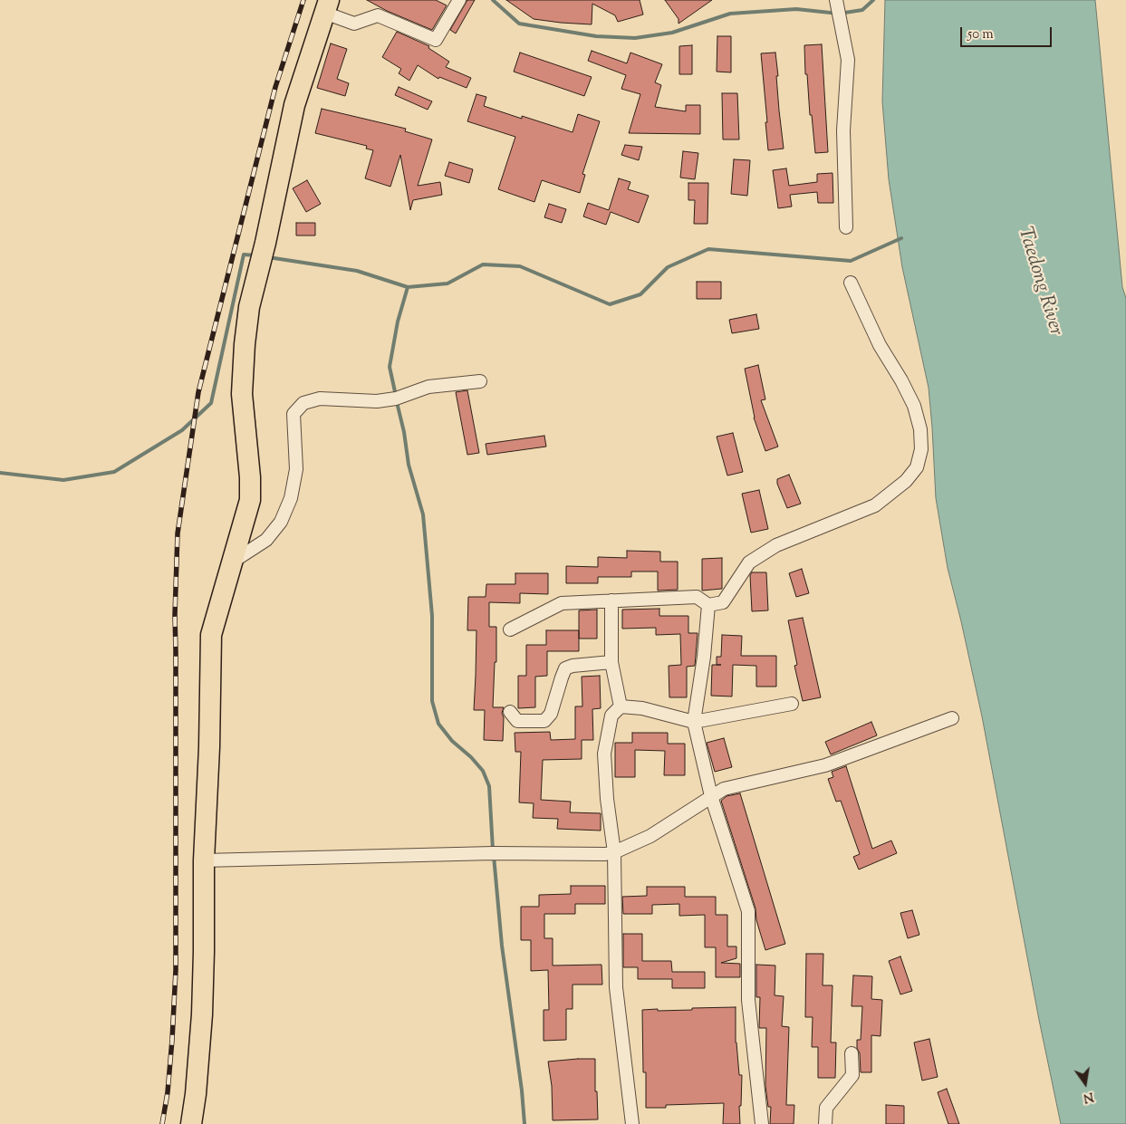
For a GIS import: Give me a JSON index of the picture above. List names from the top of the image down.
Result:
{
  "water": ["Taedong River"],
  "scale_bar": "50 m",
  "north": "bottom"
}
